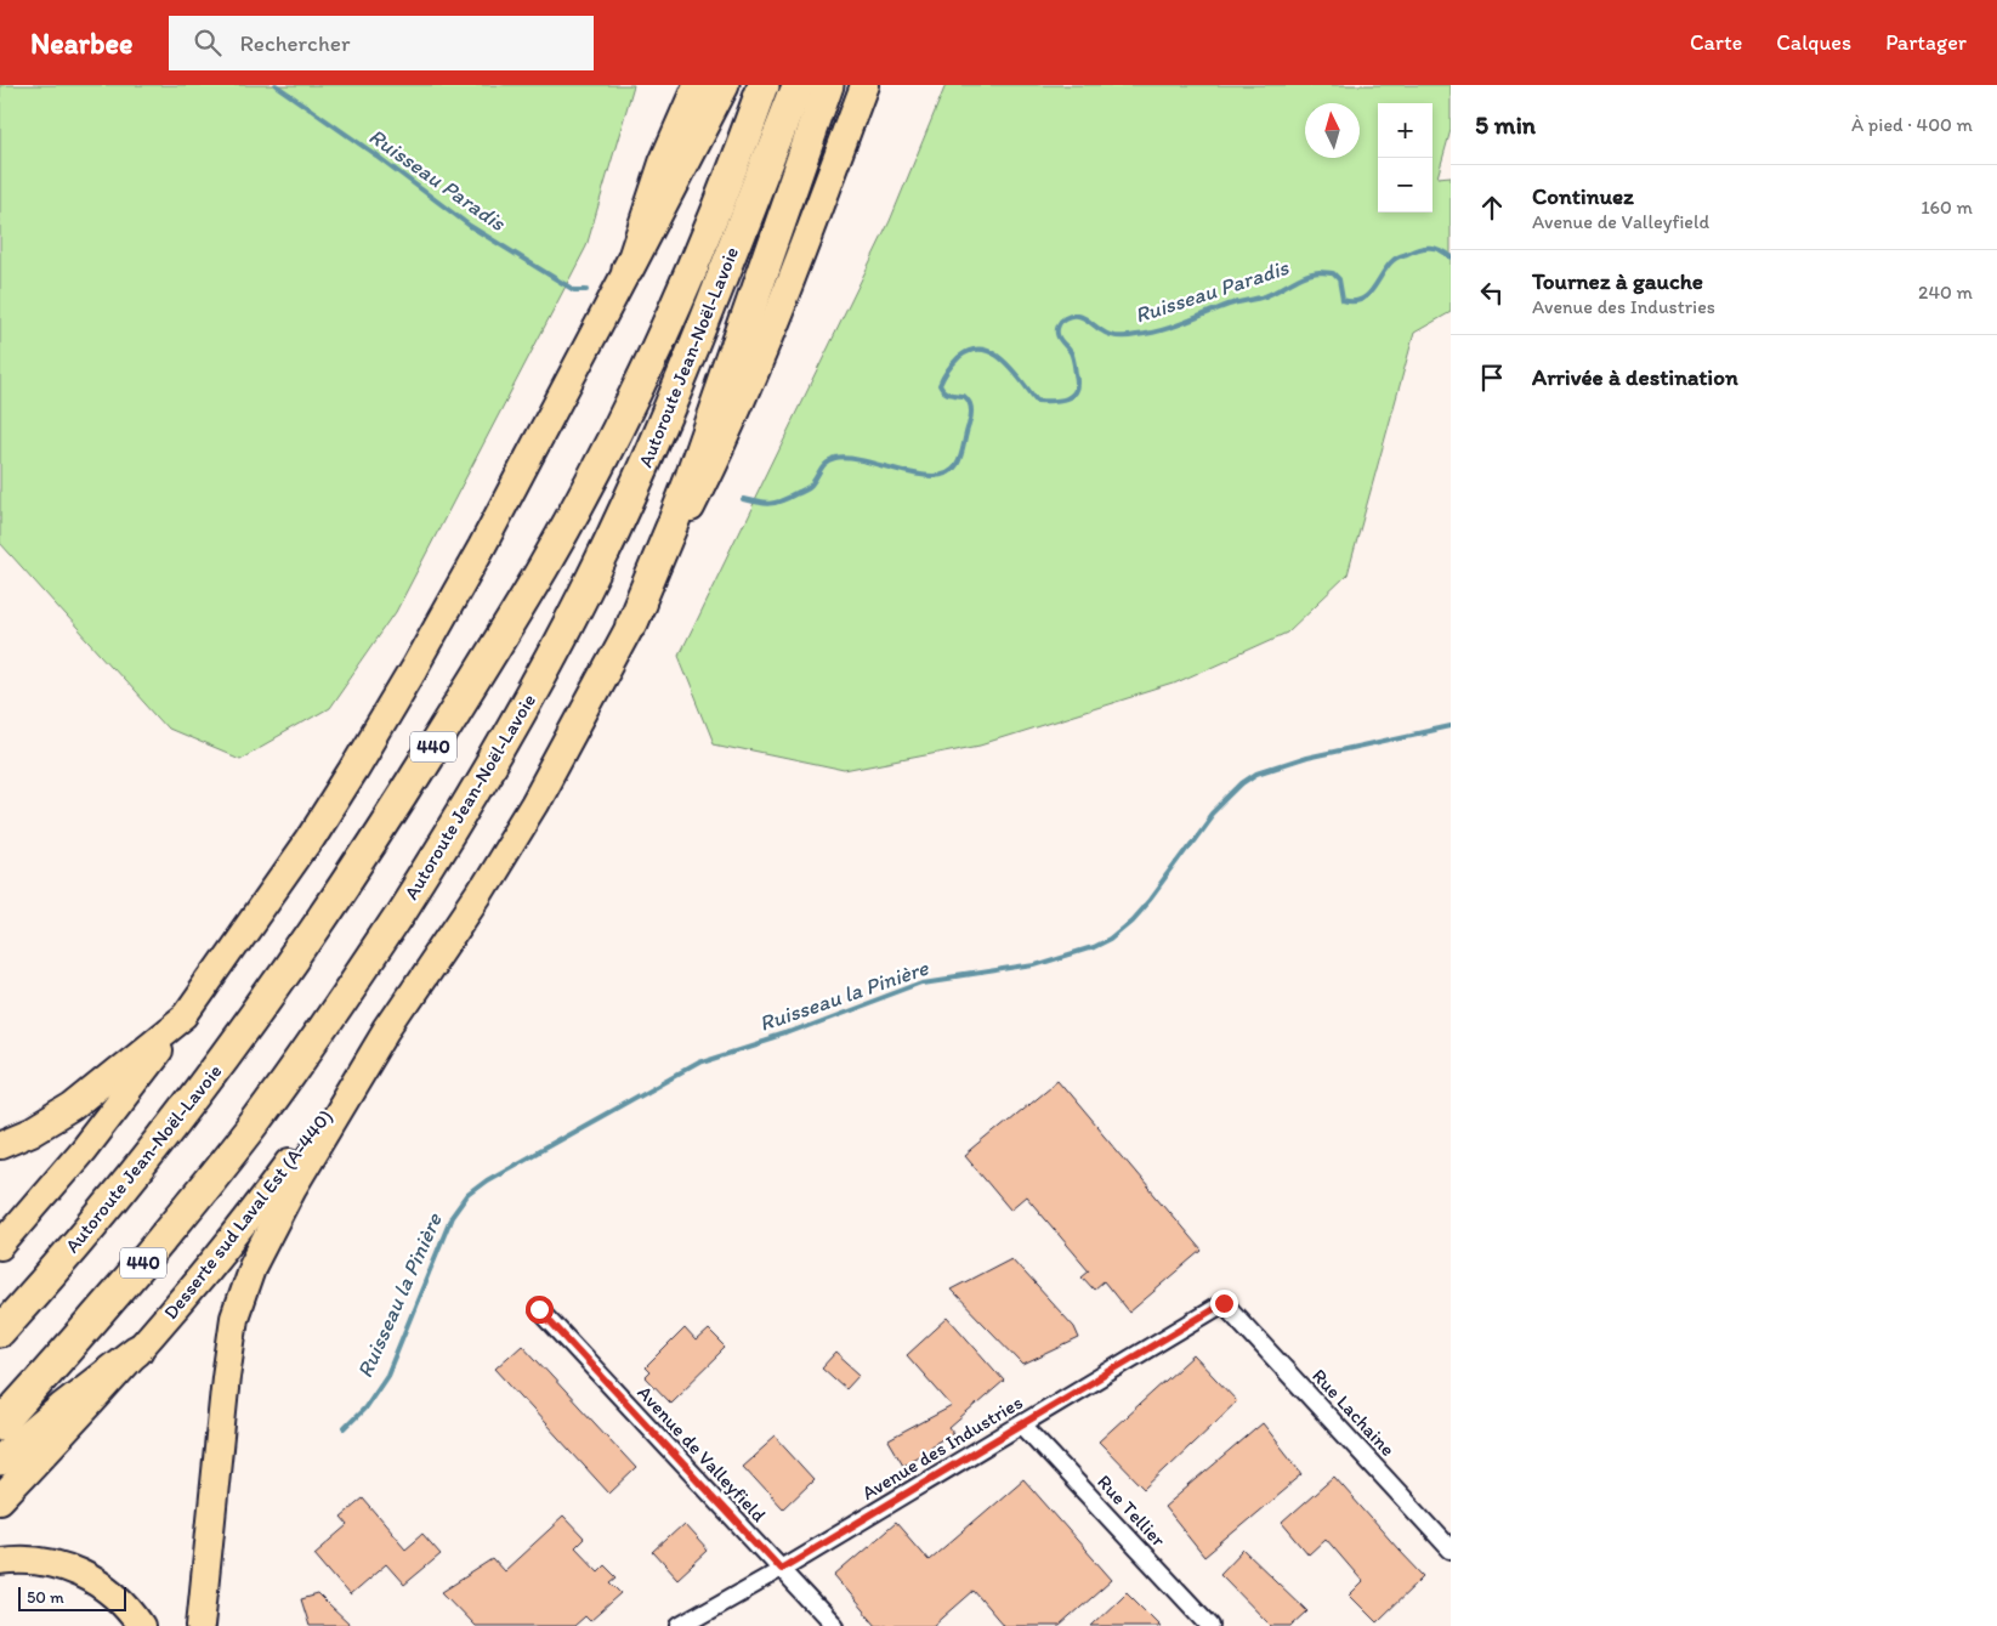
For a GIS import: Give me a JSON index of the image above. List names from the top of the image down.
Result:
{
  "streets": {
    "highway": ["Autoroute Jean-Noël-Lavoie", "440", "Desserte sud Laval Est (A-440)"],
    "street": [
      "Rue Lachaine",
      "Avenue des Industries",
      "Avenue de Valleyfield",
      "Rue Tellier"
    ]
  },
  "crossings": [
    ["Rue Lachaine", "Avenue des Industries"],
    ["Avenue des Industries", "Avenue de Valleyfield"],
    ["Avenue des Industries", "Rue Tellier"]
  ],
  "water": ["Ruisseau Paradis", "Ruisseau la Pinière"],
  "scale_bar": "50 m",
  "north": "top",
  "page": {
    "header": "Nearbee",
    "search": "Rechercher",
    "nav": ["Carte", "Calques", "Partager"],
    "heading": ["5 min", "À pied · 400 m"],
    "map_buttons": ["+", "−"],
    "list": [
      ["Continuez", "Avenue de Valleyfield", "160 m"],
      ["Tournez à gauche", "Avenue des Industries", "240 m"],
      "Arrivée à destination"
    ],
    "scale": "50 m"
  }
}
